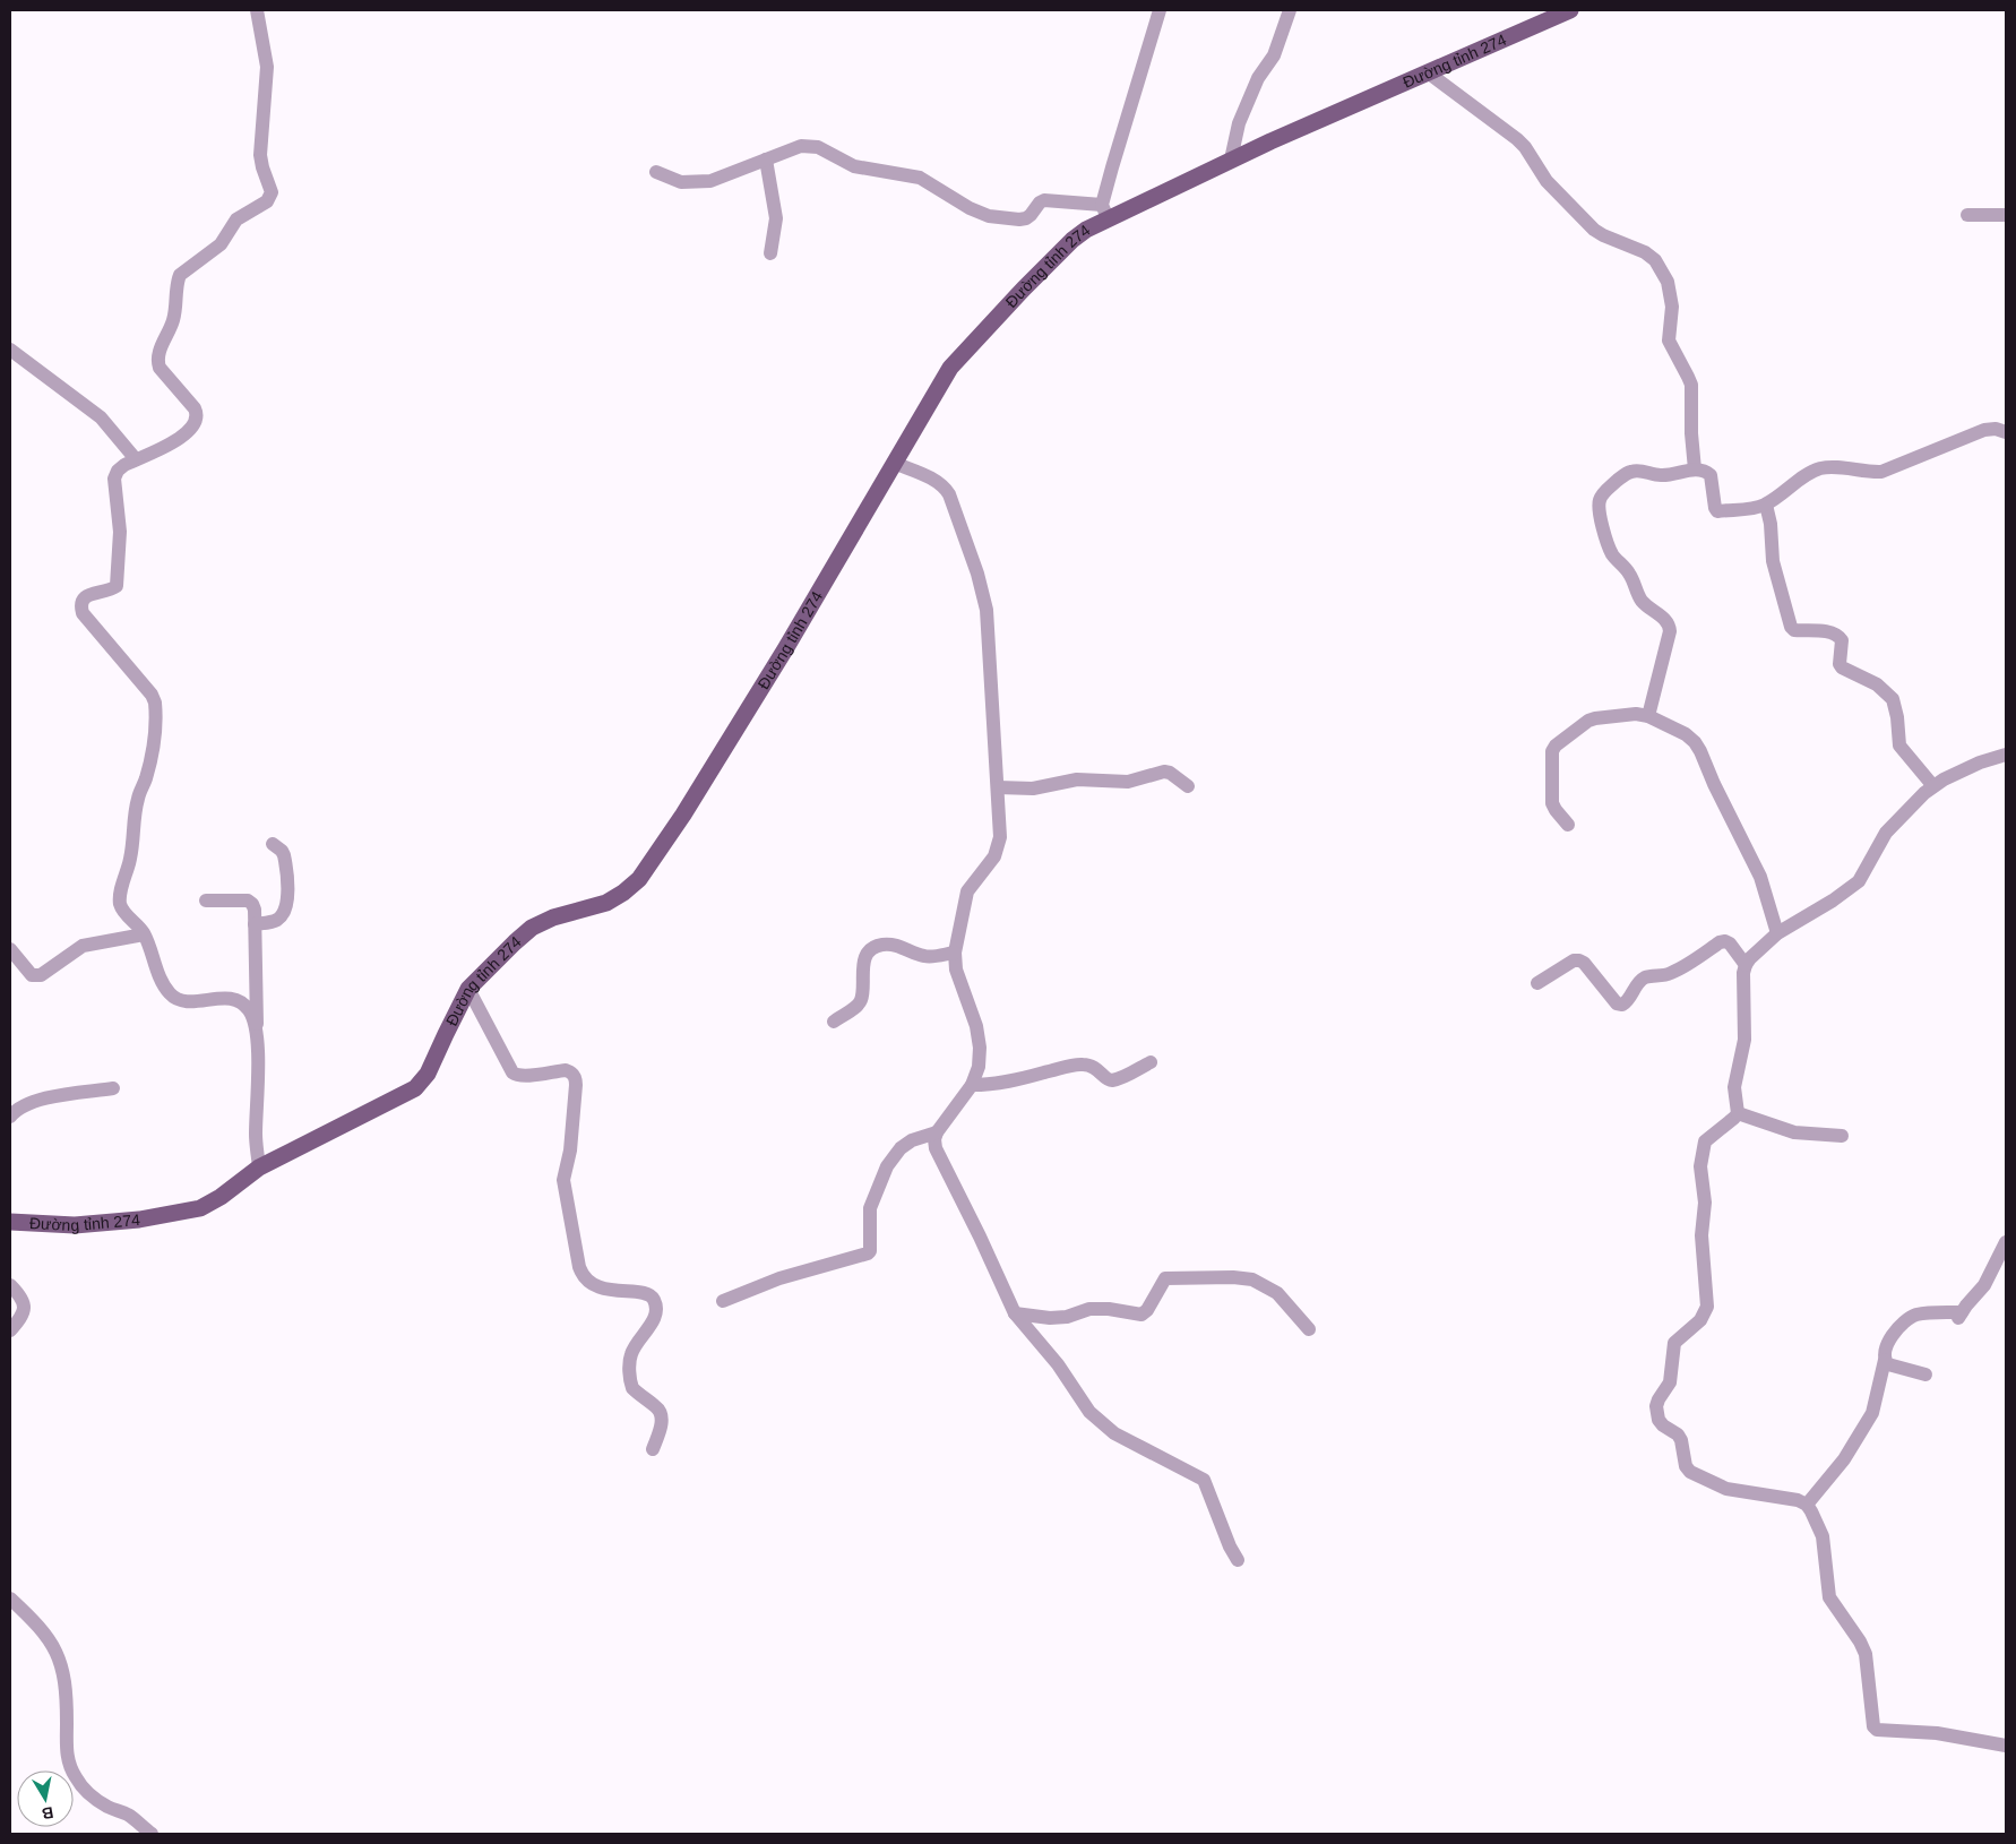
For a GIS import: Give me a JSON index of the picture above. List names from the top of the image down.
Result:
{
  "streets": {
    "main road": ["Đường tỉnh 274"]
  },
  "north": "bottom"
}
